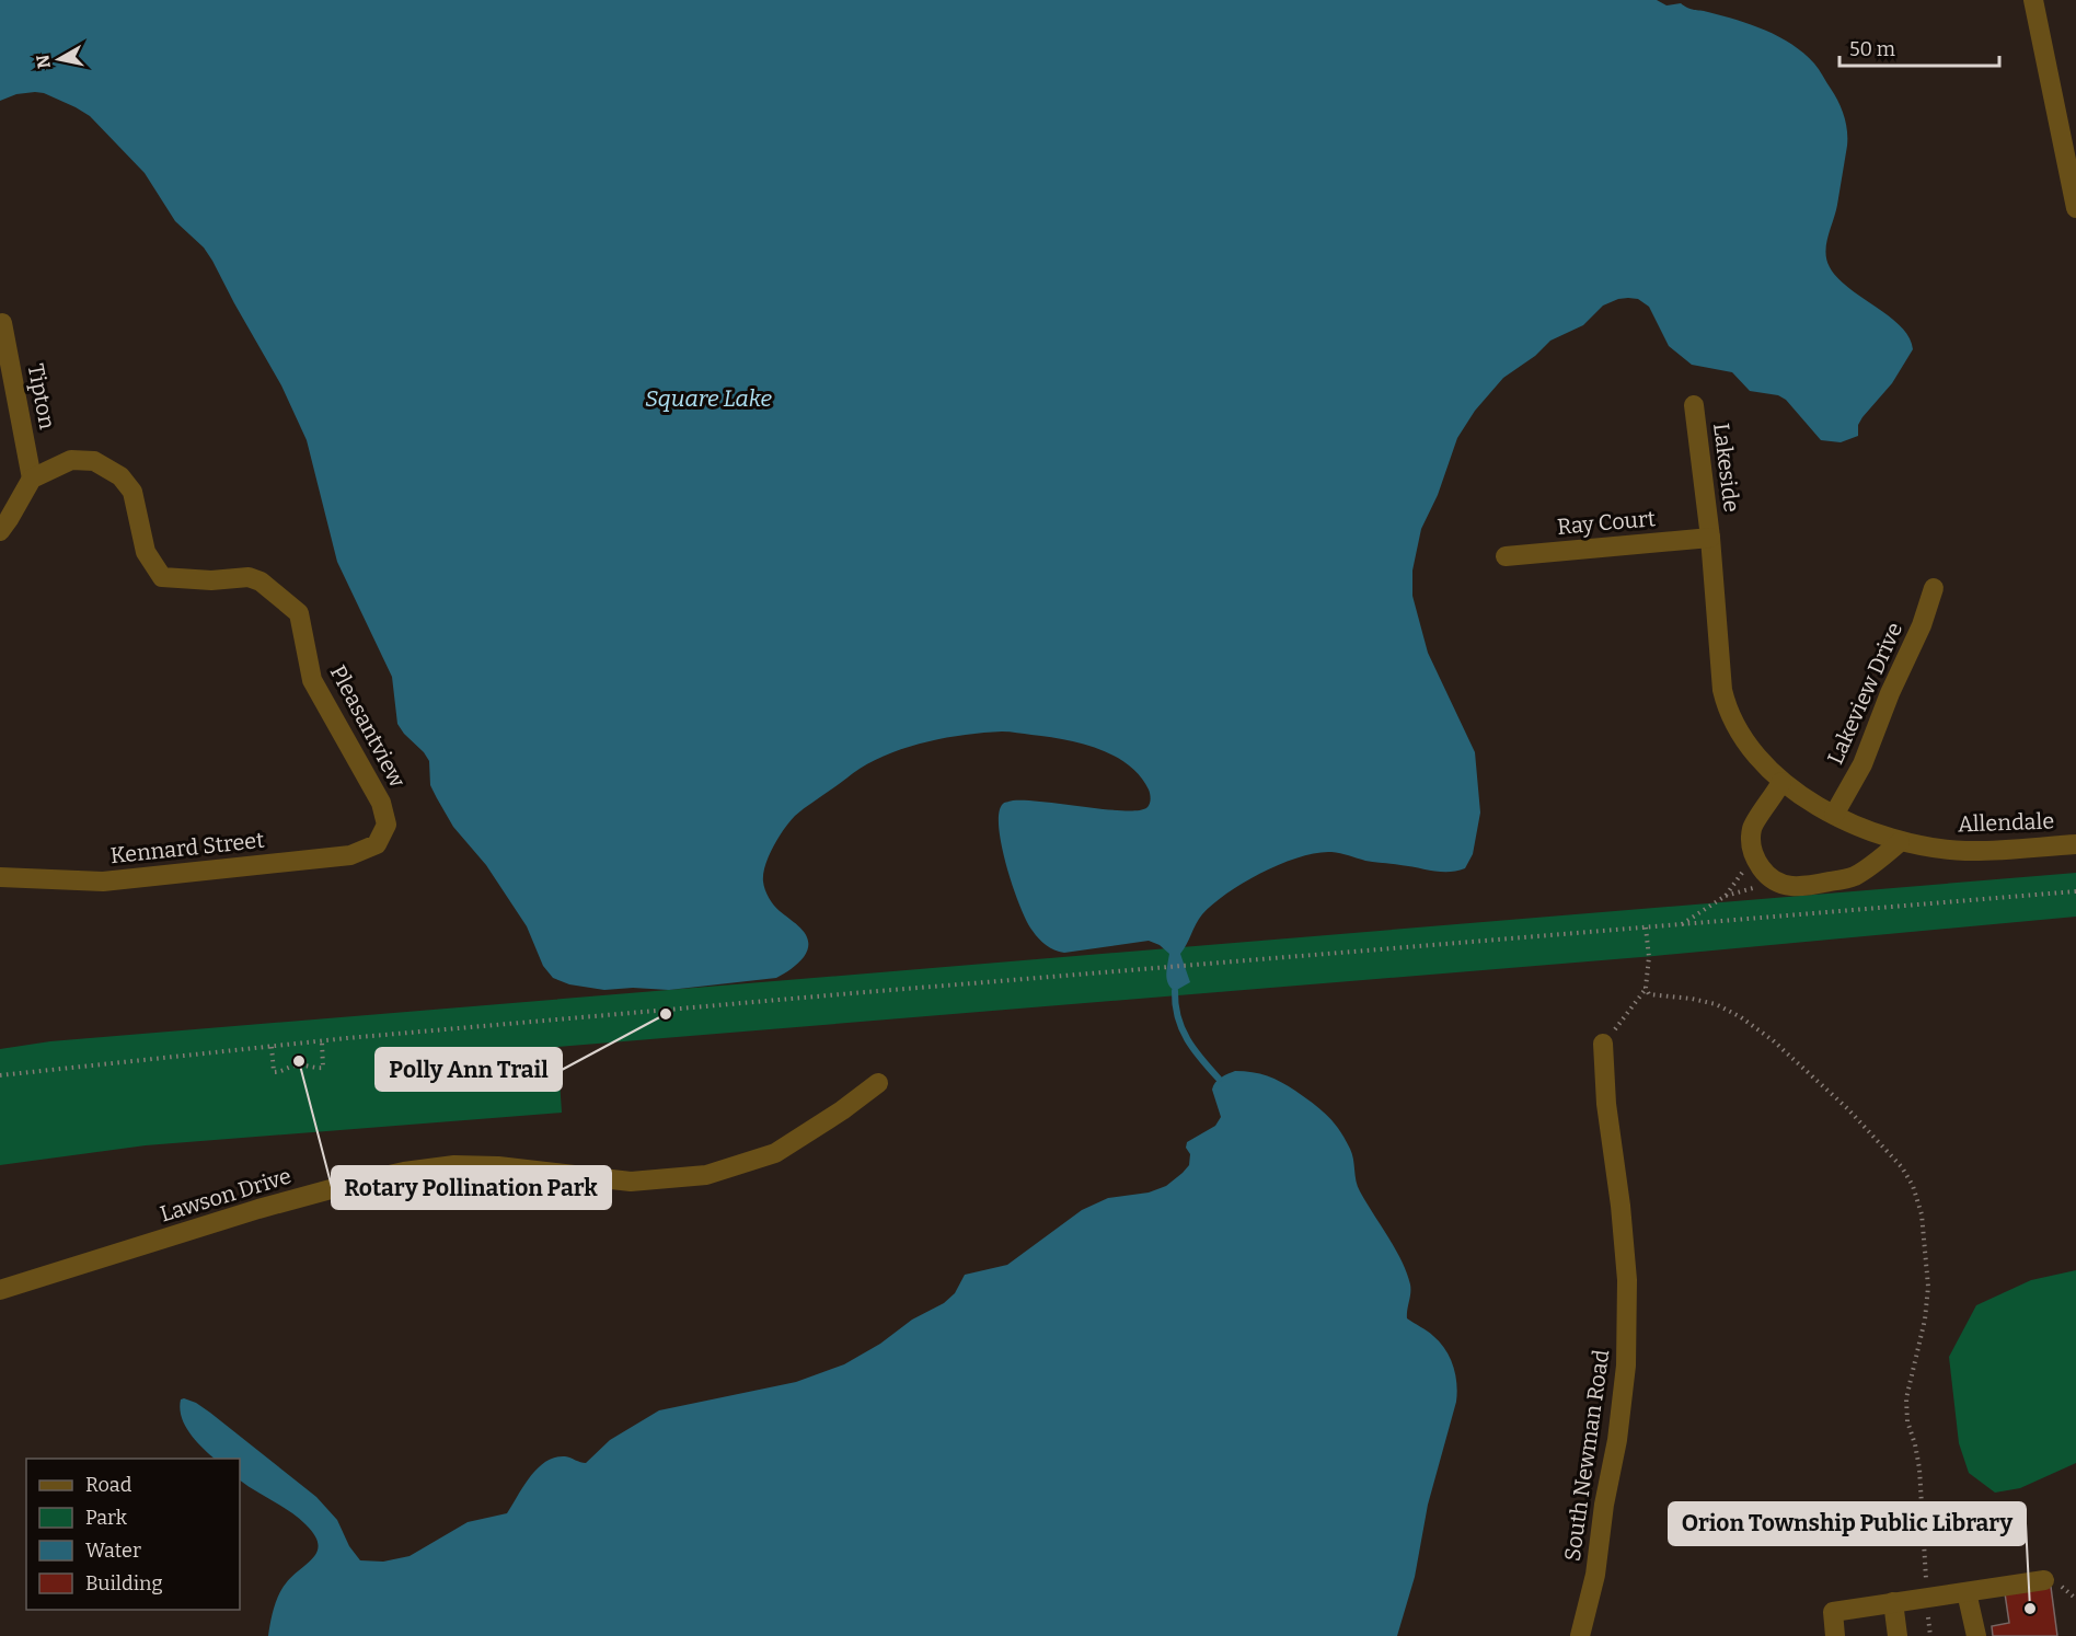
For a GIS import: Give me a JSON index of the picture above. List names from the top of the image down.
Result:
{
  "streets": {
    "street": [
      "Tipton",
      "Lakeside",
      "Ray Court",
      "Lakeview Drive",
      "Pleasantview",
      "Allendale",
      "Kennard Street",
      "Lawson Drive",
      "South Newman Road"
    ]
  },
  "crossings": [
    ["Tipton", "Pleasantview"],
    ["Lakeside", "Ray Court"],
    ["Lakeside", "Allendale"],
    ["Lakeview Drive", "Allendale"],
    ["Pleasantview", "Kennard Street"]
  ],
  "water": ["Square Lake"],
  "places": ["Polly Ann Trail", "Rotary Pollination Park", "Orion Township Public Library"],
  "legend": [
    "Road",
    "Park",
    "Water",
    "Building"
  ],
  "scale_bar": "50 m",
  "north": "left"
}
